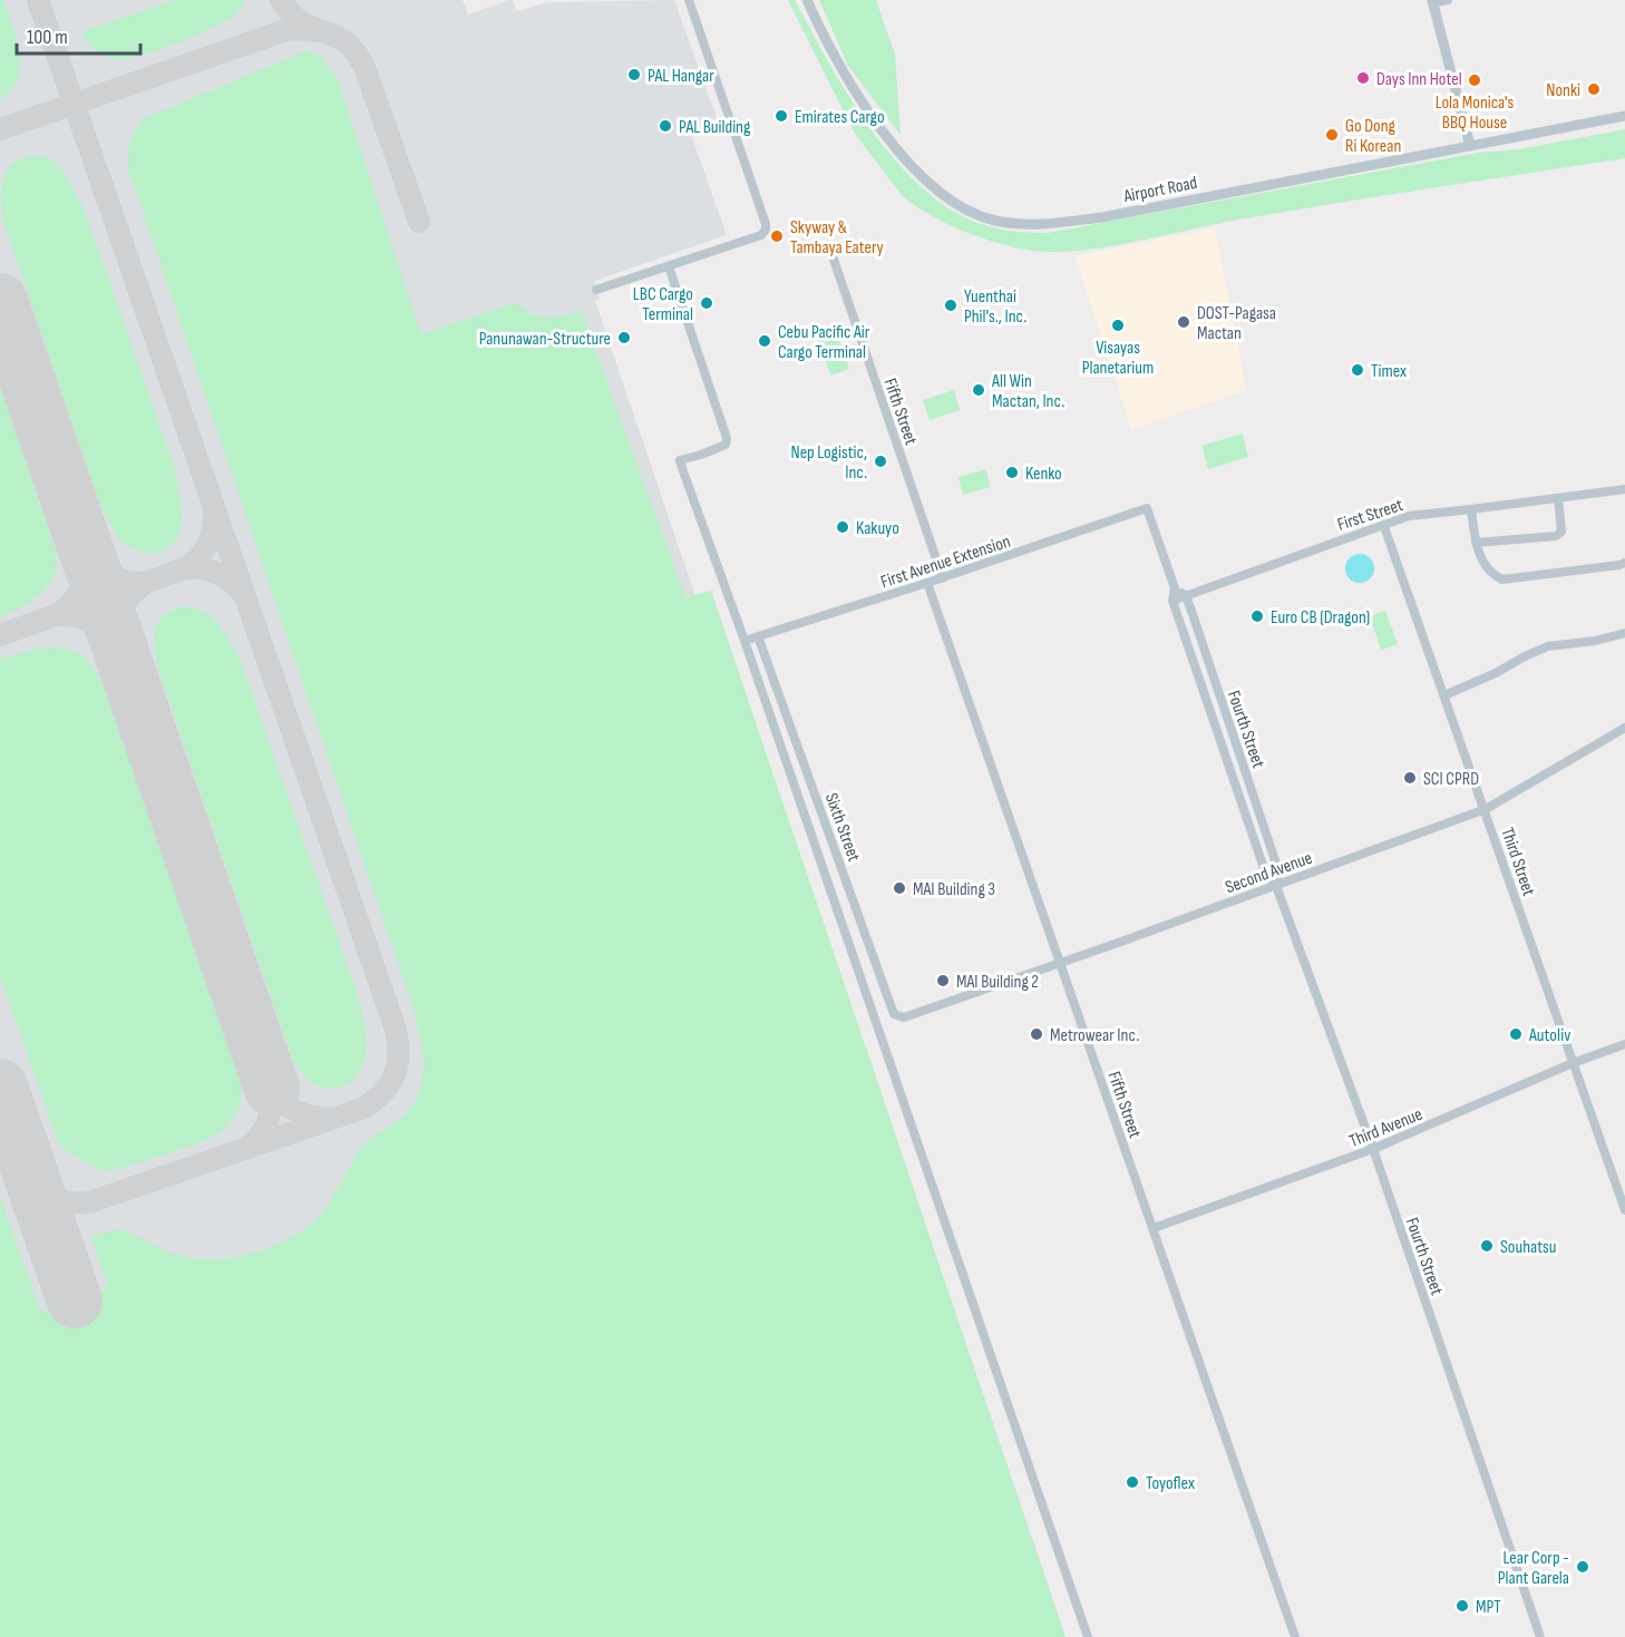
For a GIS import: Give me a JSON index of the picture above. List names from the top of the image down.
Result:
{
  "streets": {
    "street": [
      "Airport Road",
      "Fifth Street",
      "First Street",
      "First Avenue Extension",
      "Fourth Street",
      "Sixth Street",
      "Third Street",
      "Second Avenue",
      "Third Avenue"
    ]
  },
  "crossings": [
    ["Fifth Street", "First Avenue Extension"],
    ["Fifth Street", "Second Avenue"],
    ["Fifth Street", "Third Avenue"],
    ["First Street", "Fourth Street"],
    ["First Street", "Third Street"],
    ["First Avenue Extension", "Sixth Street"],
    ["Fourth Street", "Second Avenue"],
    ["Fourth Street", "Third Avenue"],
    ["Sixth Street", "Second Avenue"],
    ["Third Street", "Second Avenue"],
    ["Third Street", "Third Avenue"]
  ],
  "places": [
    "PAL Hangar",
    "Days Inn Hotel",
    "Lola Monica's BBQ House",
    "Nonki",
    "Emirates Cargo",
    "PAL Building",
    "Go Dong Ri Korean",
    "Skyway & Tambaya Eatery",
    "LBC Cargo Terminal",
    "Yuenthai Phil's., Inc.",
    "DOST-Pagasa Mactan",
    "Visayas Planetarium",
    "Panunawan-Structure",
    "Cebu Pacific Air Cargo Terminal",
    "Timex",
    "All Win Mactan, Inc.",
    "Nep Logistic, Inc.",
    "Kenko",
    "Kakuyo",
    "Euro CB (Dragon)",
    "SCI CPRD",
    "MAI Building 3",
    "MAI Building 2",
    "Metrowear Inc.",
    "Autoliv",
    "Souhatsu",
    "Toyoflex",
    "Lear Corp - Plant Garela",
    "MPT"
  ],
  "scale_bar": "100 m"
}
